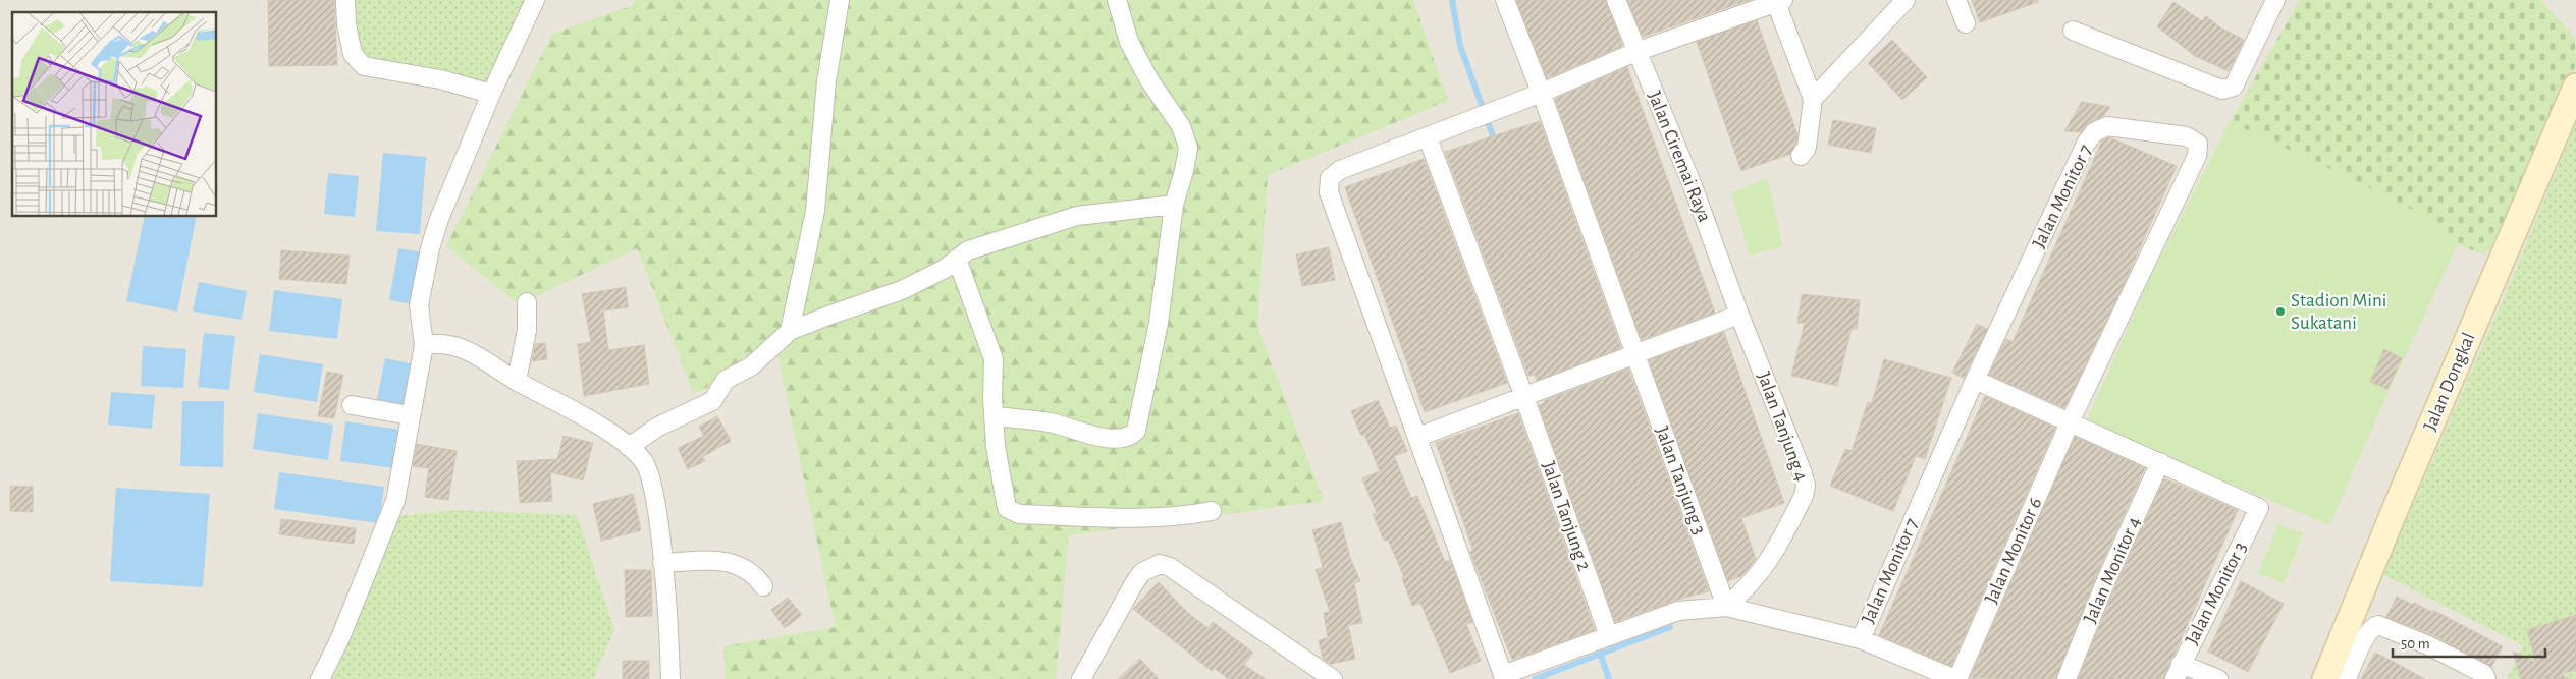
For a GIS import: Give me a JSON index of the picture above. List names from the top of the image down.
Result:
{
  "streets": {
    "street": [
      "Jalan Ciremai Raya",
      "Jalan Monitor 7",
      "Jalan Dongkal",
      "Jalan Tanjung 4",
      "Jalan Tanjung 3",
      "Jalan Tanjung 2",
      "Jalan Monitor 6",
      "Jalan Monitor 4",
      "Jalan Monitor 3"
    ]
  },
  "crossings": [
    ["Jalan Ciremai Raya", "Jalan Tanjung 4"],
    ["Jalan Monitor 7", "Jalan Monitor 6"],
    ["Jalan Tanjung 4", "Jalan Tanjung 3"],
    ["Jalan Monitor 4", "Jalan Monitor 3"]
  ],
  "places": ["Stadion Mini Sukatani"],
  "scale_bar": "50 m"
}
